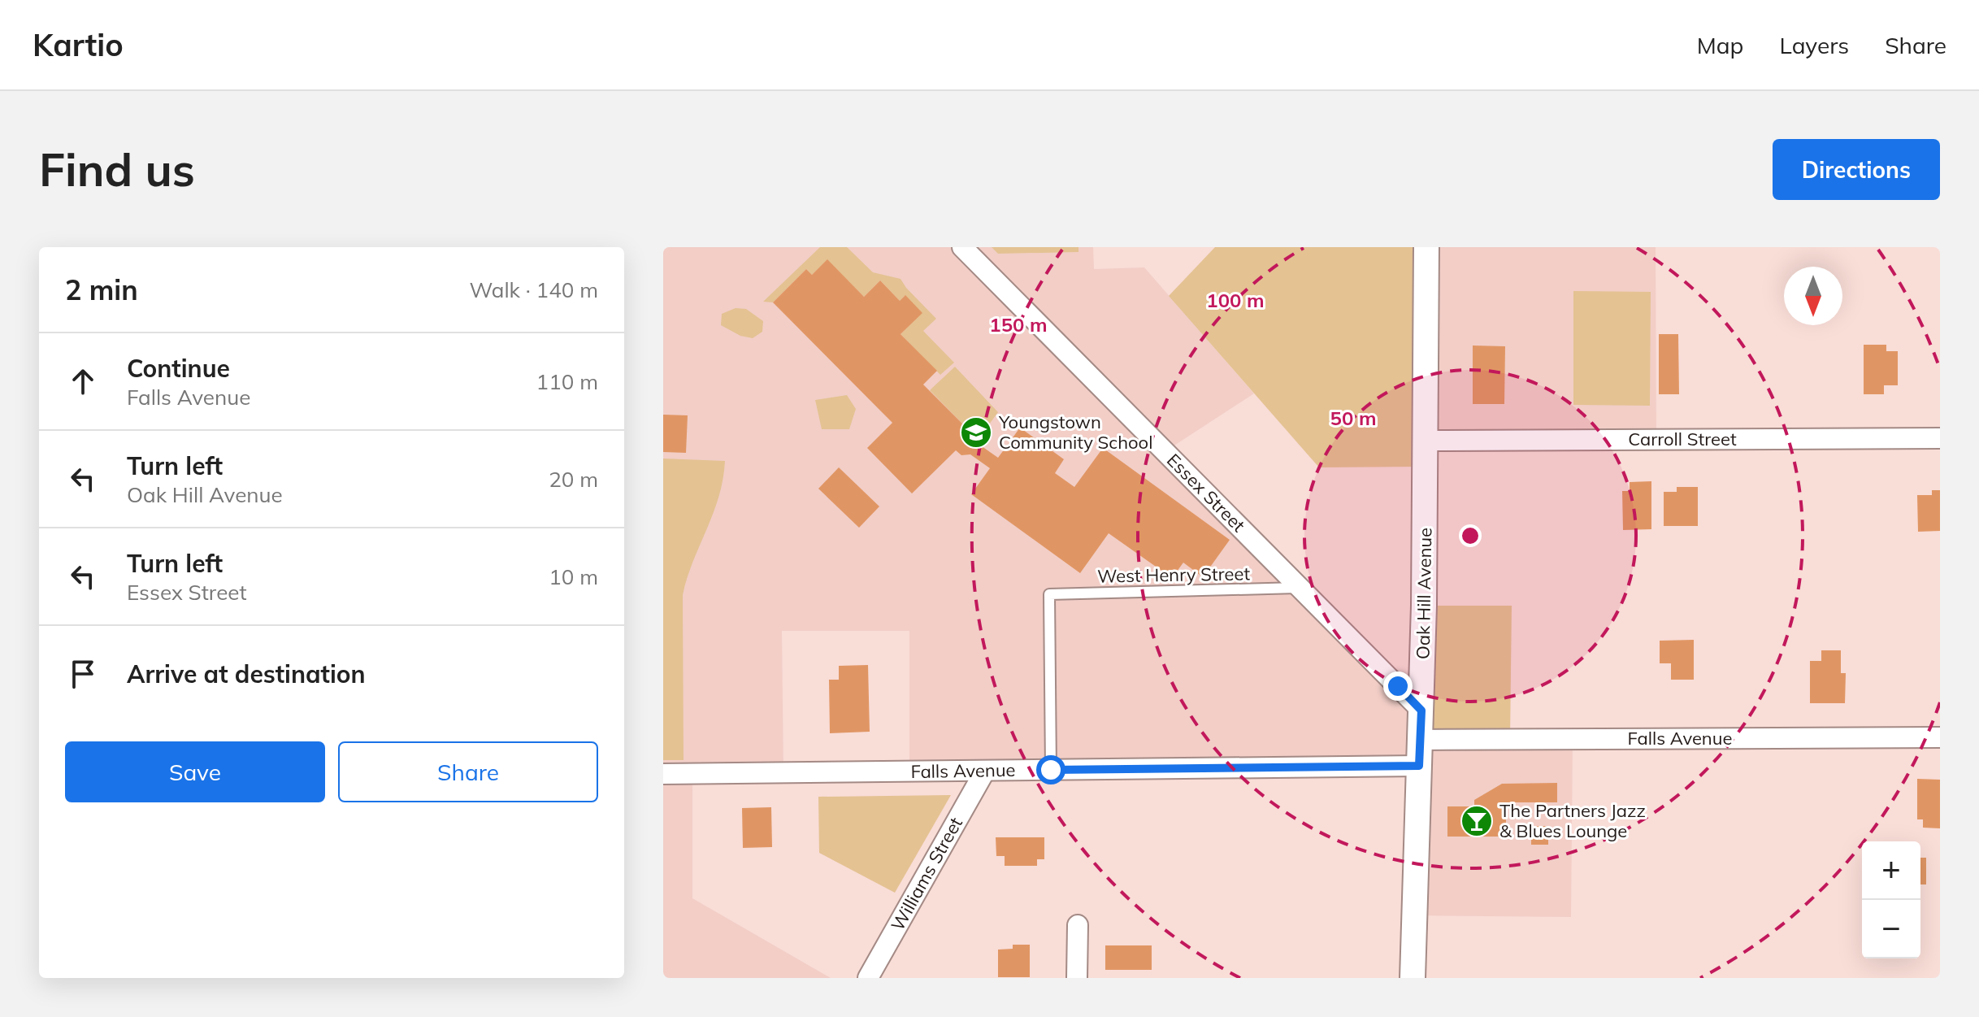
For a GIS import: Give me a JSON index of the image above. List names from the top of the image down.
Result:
{
  "streets": {
    "street": [
      "Carroll Street",
      "Essex Street",
      "Oak Hill Avenue",
      "Falls Avenue",
      "Williams Street"
    ],
    "lane": ["West Henry Street"]
  },
  "crossings": [
    ["Carroll Street", "Oak Hill Avenue"],
    ["Essex Street", "West Henry Street"],
    ["Essex Street", "Oak Hill Avenue"],
    ["West Henry Street", "Falls Avenue"],
    ["Oak Hill Avenue", "Falls Avenue"],
    ["Falls Avenue", "Williams Street"]
  ],
  "places": {
    "school or university": ["Youngstown Community School"],
    "bar": ["The Partners Jazz & Blues Lounge"]
  },
  "north": "bottom",
  "page": {
    "header": "Kartio",
    "nav": ["Map", "Layers", "Share"],
    "buttons": [
      "Directions",
      ["Save", "Share"]
    ],
    "title": "Find us",
    "heading": ["2 min", "Walk · 140 m"],
    "list": [
      ["Continue", "Falls Avenue", "110 m"],
      ["Turn left", "Oak Hill Avenue", "20 m"],
      ["Turn left", "Essex Street", "10 m"],
      "Arrive at destination"
    ],
    "map_buttons": ["+", "−"]
  },
  "rings": ["100 m", "150 m", "50 m"]
}
